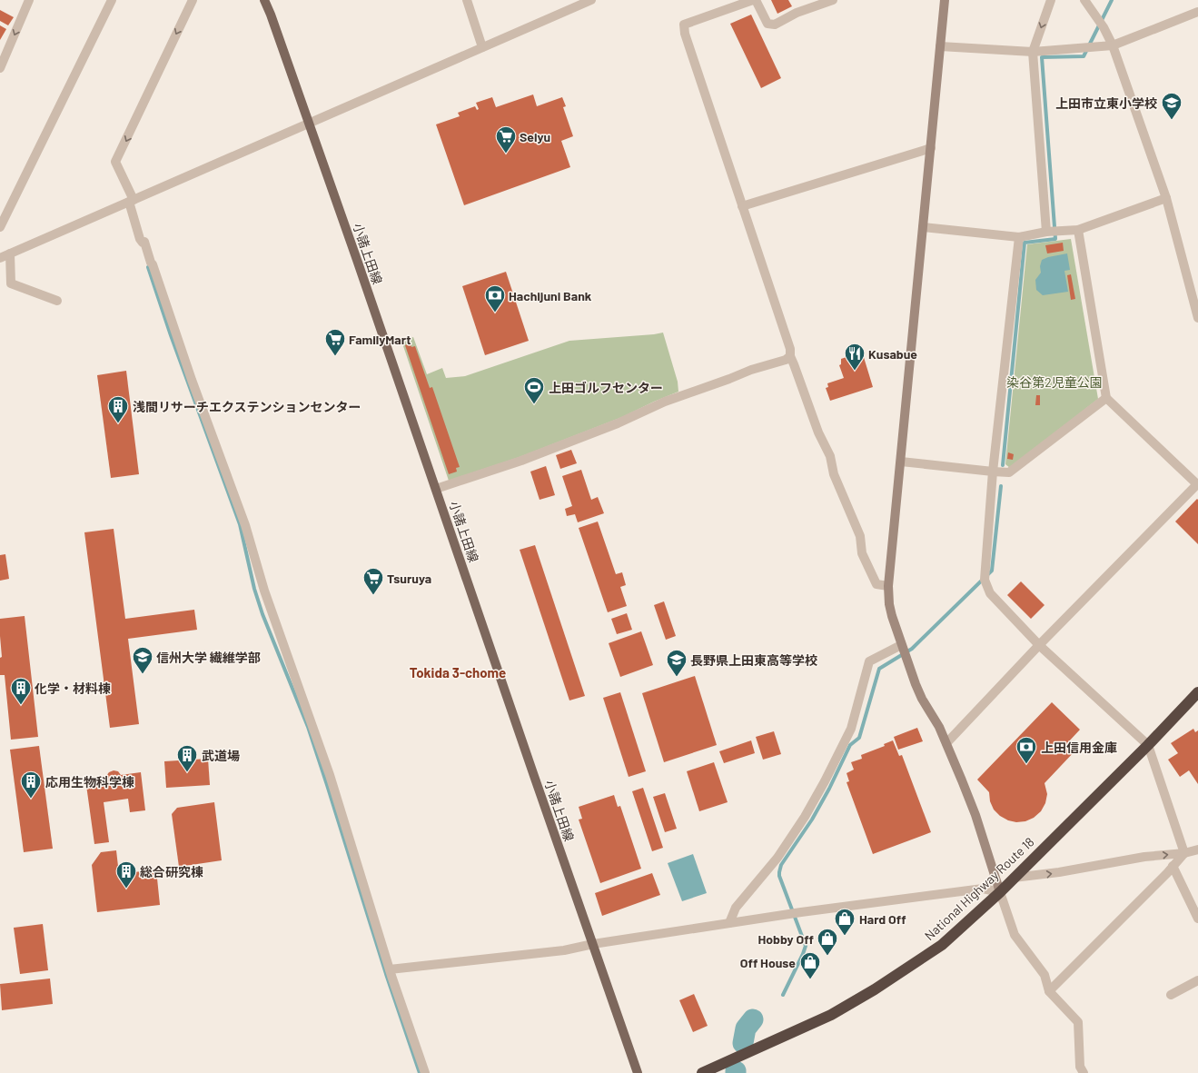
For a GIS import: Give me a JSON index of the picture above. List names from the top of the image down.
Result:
{
  "streets": {
    "highway": ["National Highway Route 18"],
    "main road": ["小諸上田線"]
  },
  "districts": ["Tokida 3-chome"],
  "parks": ["染谷第2児童公園"],
  "places": {
    "school or university": ["上田市立東小学校", "信州大学 繊維学部", "長野県上田東高等学校"],
    "supermarket": ["Seiyu", "FamilyMart", "Tsuruya"],
    "bank": ["Hachijuni Bank", "上田信用金庫"],
    "restaurant": ["Kusabue"],
    "sports": ["上田ゴルフセンター"],
    "building": [
      "浅間リサーチエクステンションセンター",
      "化学・材料棟",
      "武道場",
      "応用生物科学棟",
      "総合研究棟"
    ],
    "shop": ["Hard Off", "Hobby Off", "Off House"]
  }
}
